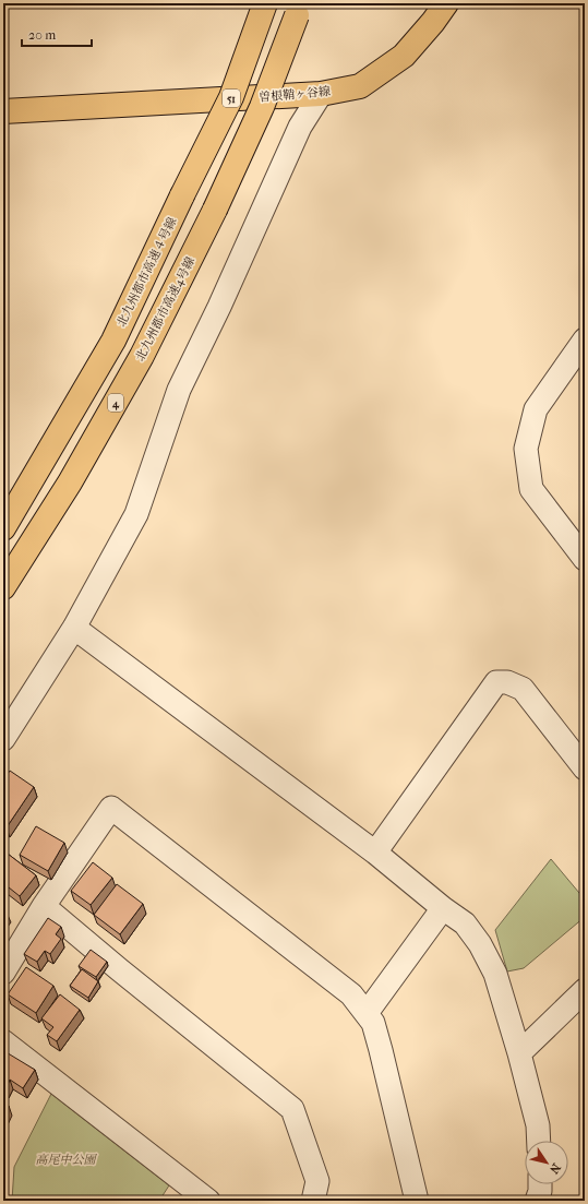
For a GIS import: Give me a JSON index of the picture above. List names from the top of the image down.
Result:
{
  "streets": {
    "main road": [
      "曽根鞘ヶ谷線",
      "51",
      "北九州都市高速４号線",
      "北九州都市高速4号線",
      "4"
    ]
  },
  "parks": ["高尾中公園"],
  "scale_bar": "20 m",
  "north": "bottom right"
}
